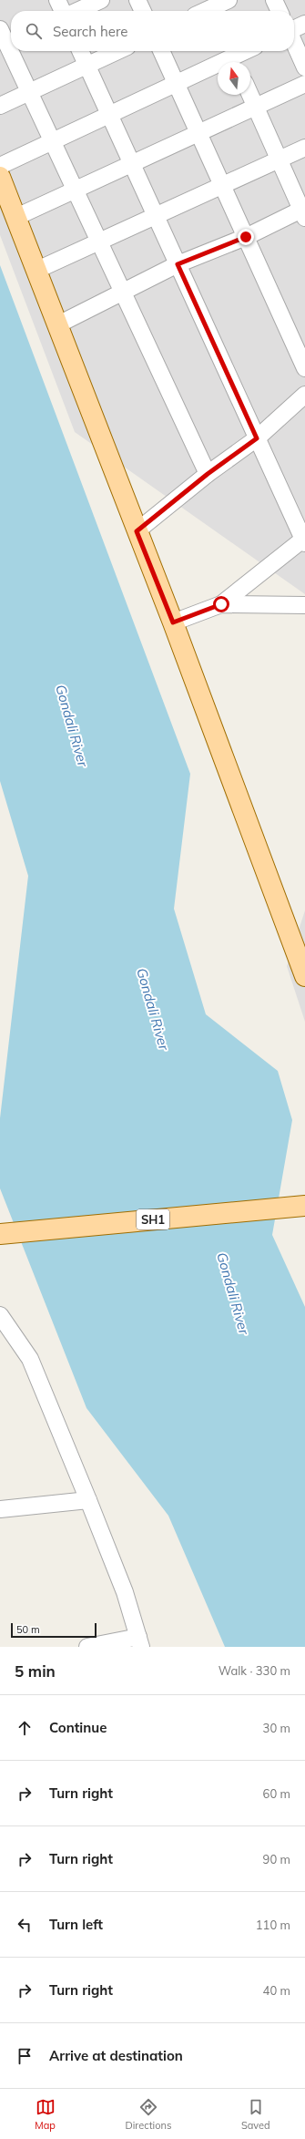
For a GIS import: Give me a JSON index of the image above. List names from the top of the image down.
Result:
{
  "streets": {
    "main road": ["SH1"]
  },
  "water": ["Gondali River"],
  "scale_bar": "50 m",
  "north": "top",
  "page": {
    "search": "Search here",
    "scale": "50 m",
    "heading": ["5 min", "Walk · 330 m"],
    "list": [
      ["Continue", "30 m"],
      ["Turn right", "60 m"],
      ["Turn right", "90 m"],
      ["Turn left", "110 m"],
      ["Turn right", "40 m"],
      "Arrive at destination"
    ],
    "nav": ["Map", "Directions", "Saved"]
  }
}
